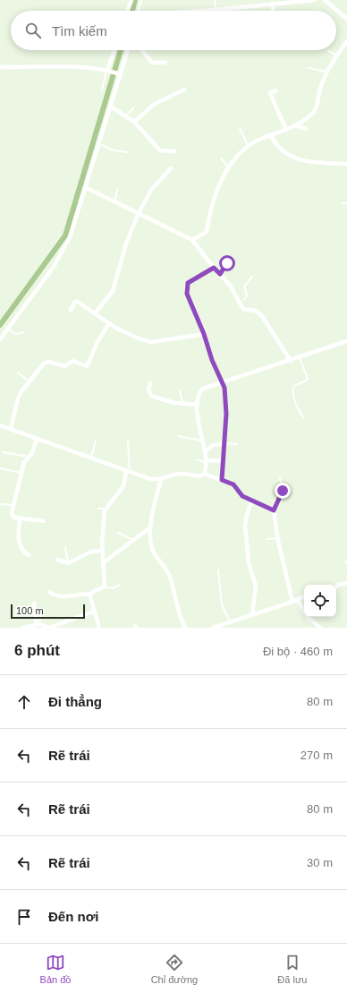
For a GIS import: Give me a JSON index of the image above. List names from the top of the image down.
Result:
{
  "scale_bar": "100 m",
  "page": {
    "search": "Tìm kiếm",
    "scale": "100 m",
    "heading": ["6 phút", "Đi bộ · 460 m"],
    "list": [
      ["Đi thẳng", "80 m"],
      ["Rẽ trái", "270 m"],
      ["Rẽ trái", "80 m"],
      ["Rẽ trái", "30 m"],
      "Đến nơi"
    ],
    "nav": ["Bản đồ", "Chỉ đường", "Đã lưu"]
  }
}
